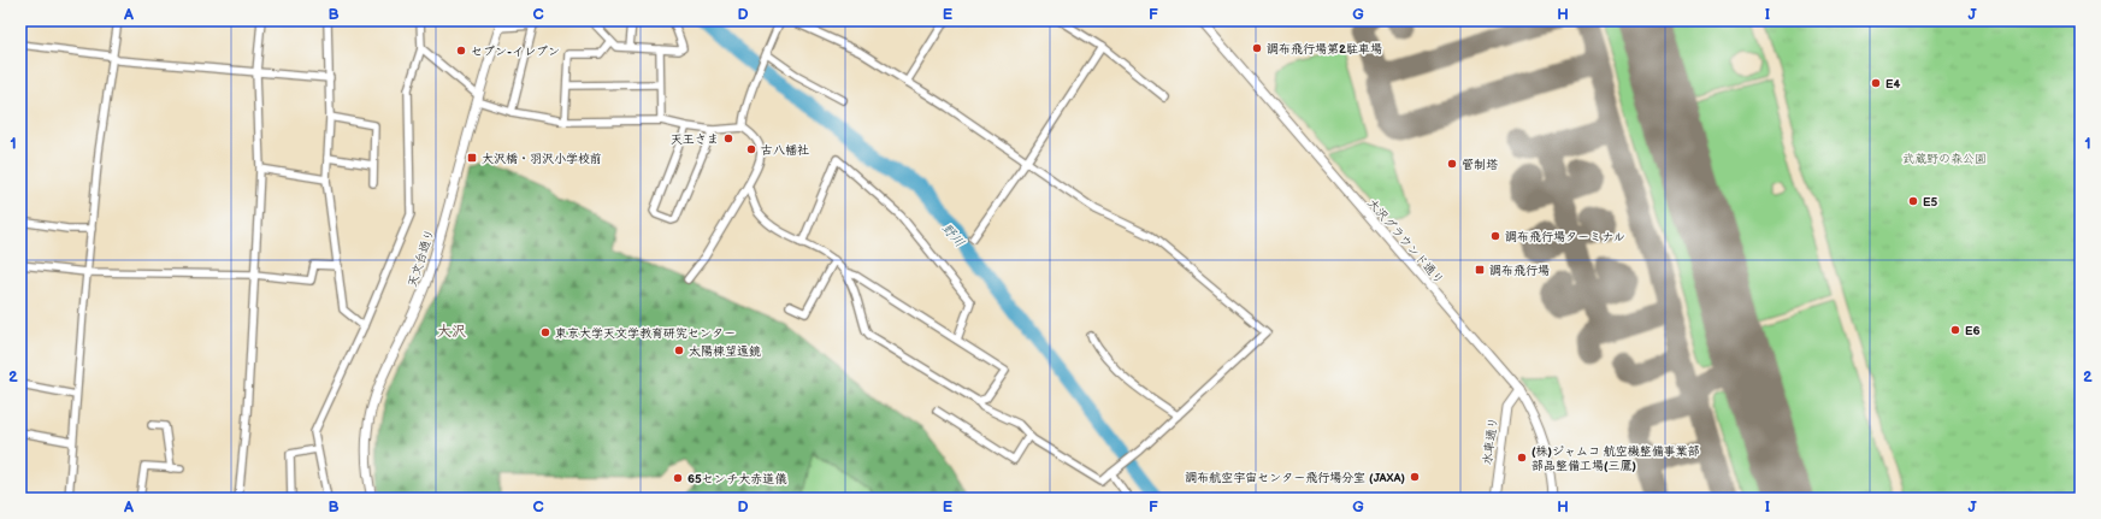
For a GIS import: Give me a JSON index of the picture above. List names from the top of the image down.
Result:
{
  "streets": {
    "street": ["大沢グラウンド通り", "天文台通り", "水車通り"]
  },
  "crossings": [
    ["大沢グラウンド通り", "水車通り"]
  ],
  "districts": ["大沢"],
  "water": ["野川"],
  "parks": ["武蔵野の森公園"],
  "places": {
    "other": [
      "調布飛行場第2駐車場",
      "セブン-イレブン",
      "E4",
      "天王さま",
      "古八幡社",
      "管制塔",
      "E5",
      "調布飛行場ターミナル",
      "E6",
      "東京大学天文学教育研究センター",
      "太陽棟望遠鏡",
      "(株)ジャムコ 航空機整備事業部 部品整備工場(三鷹)",
      "調布航空宇宙センター飛行場分室 (JAXA)",
      "65センチ大赤道儀"
    ],
    "transit": ["大沢橋・羽沢小学校前", "調布飛行場"]
  },
  "grid": {
    "columns": [
      "A",
      "B",
      "C",
      "D",
      "E",
      "F",
      "G",
      "H",
      "I",
      "J"
    ],
    "rows": ["1", "2"]
  }
}
